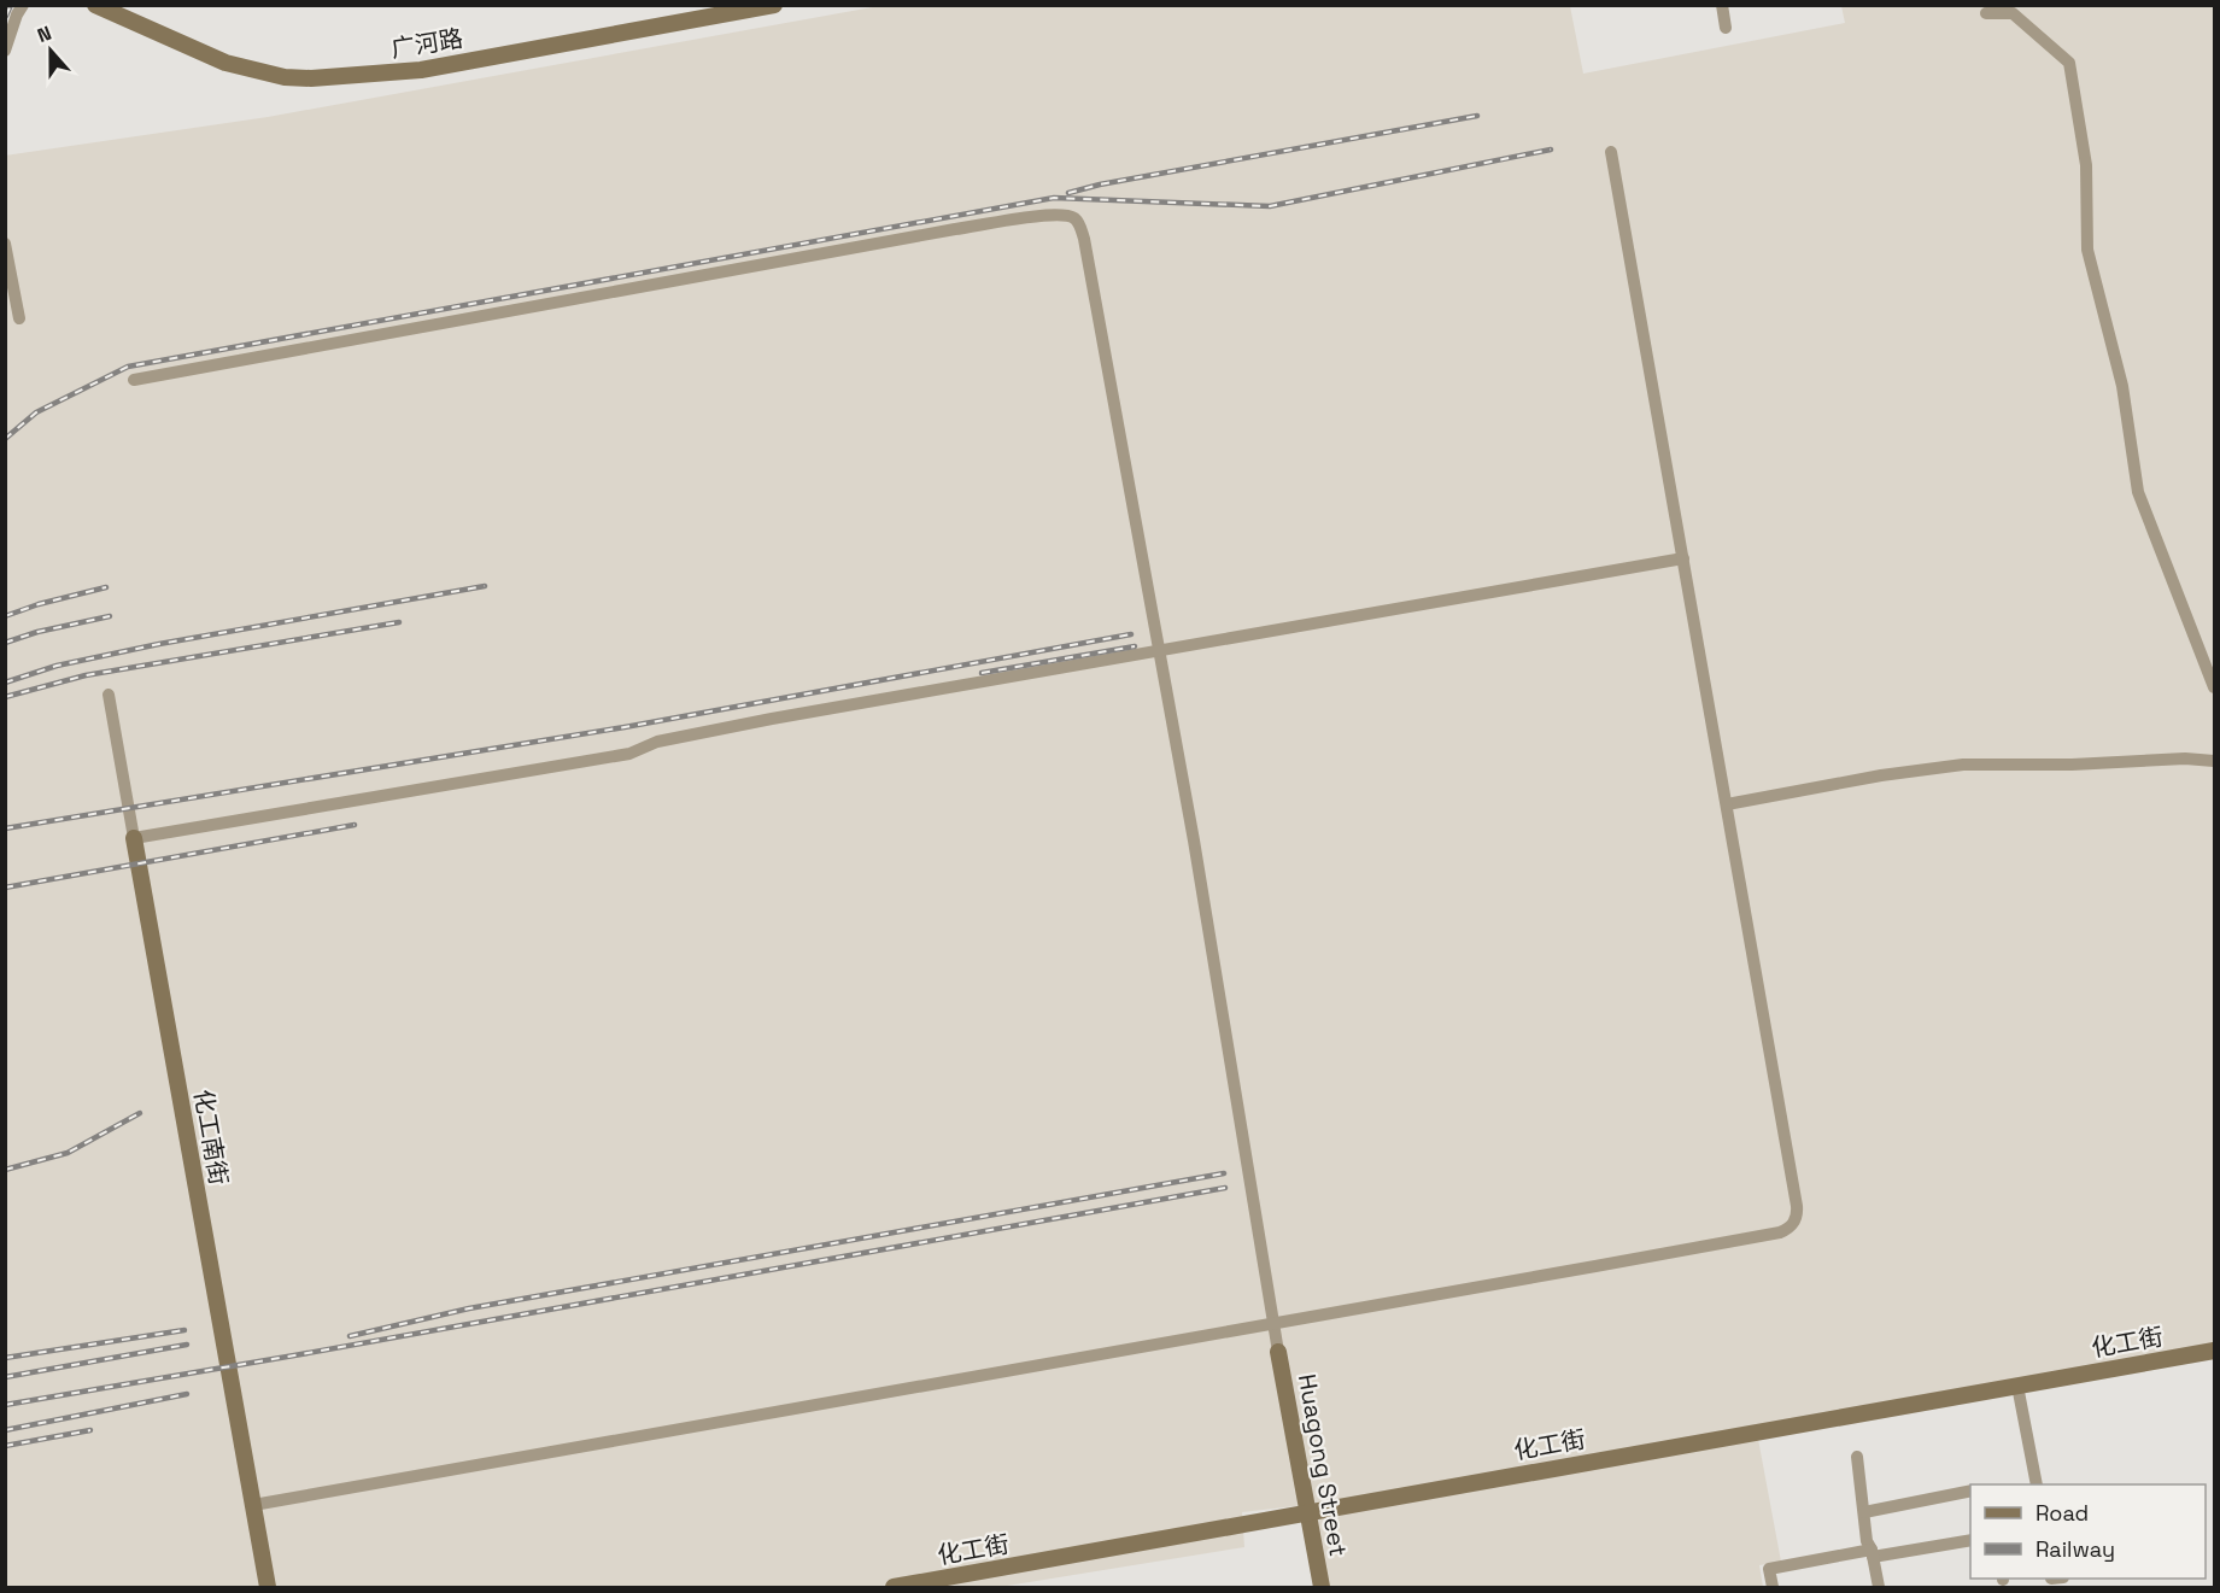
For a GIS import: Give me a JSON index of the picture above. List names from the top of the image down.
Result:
{
  "streets": {
    "street": [
      "广河路",
      "化工南街",
      "化工街",
      "Huagong Street"
    ]
  },
  "crossings": [
    ["化工街", "Huagong Street"]
  ],
  "legend": ["Road", "Railway"],
  "north": "top"
}
